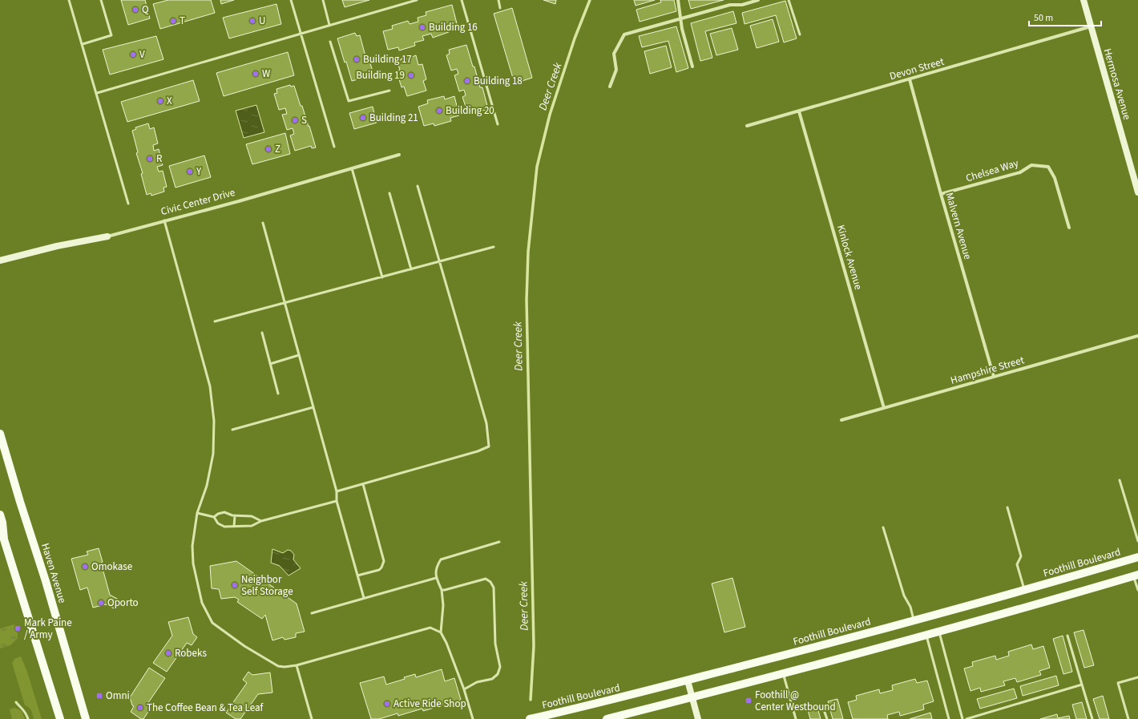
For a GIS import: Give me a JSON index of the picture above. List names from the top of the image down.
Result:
{
  "streets": {
    "main road": ["Foothill Boulevard", "Haven Avenue"],
    "street": [
      "Devon Street",
      "Hermosa Avenue",
      "Chelsea Way",
      "Civic Center Drive",
      "Malvern Avenue",
      "Kinlock Avenue",
      "Hampshire Street"
    ]
  },
  "crossings": [
    ["Devon Street", "Hermosa Avenue"],
    ["Devon Street", "Malvern Avenue"],
    ["Devon Street", "Kinlock Avenue"],
    ["Chelsea Way", "Malvern Avenue"],
    ["Malvern Avenue", "Hampshire Street"],
    ["Kinlock Avenue", "Hampshire Street"]
  ],
  "water": ["Deer Creek"],
  "places": {
    "other": [
      "Q",
      "T",
      "U",
      "Building 16",
      "V",
      "Building 17",
      "W",
      "Building 19",
      "Building 18",
      "X",
      "Building 20",
      "Building 21",
      "S",
      "Z",
      "R",
      "Y",
      "Omokase",
      "Neighbor Self Storage",
      "Oporto",
      "Mark Paine / Army",
      "Robeks",
      "Active Ride Shop",
      "The Coffee Bean & Tea Leaf"
    ],
    "transit": ["Omni", "Foothill @ Center Westbound"]
  },
  "scale_bar": "50 m"
}
